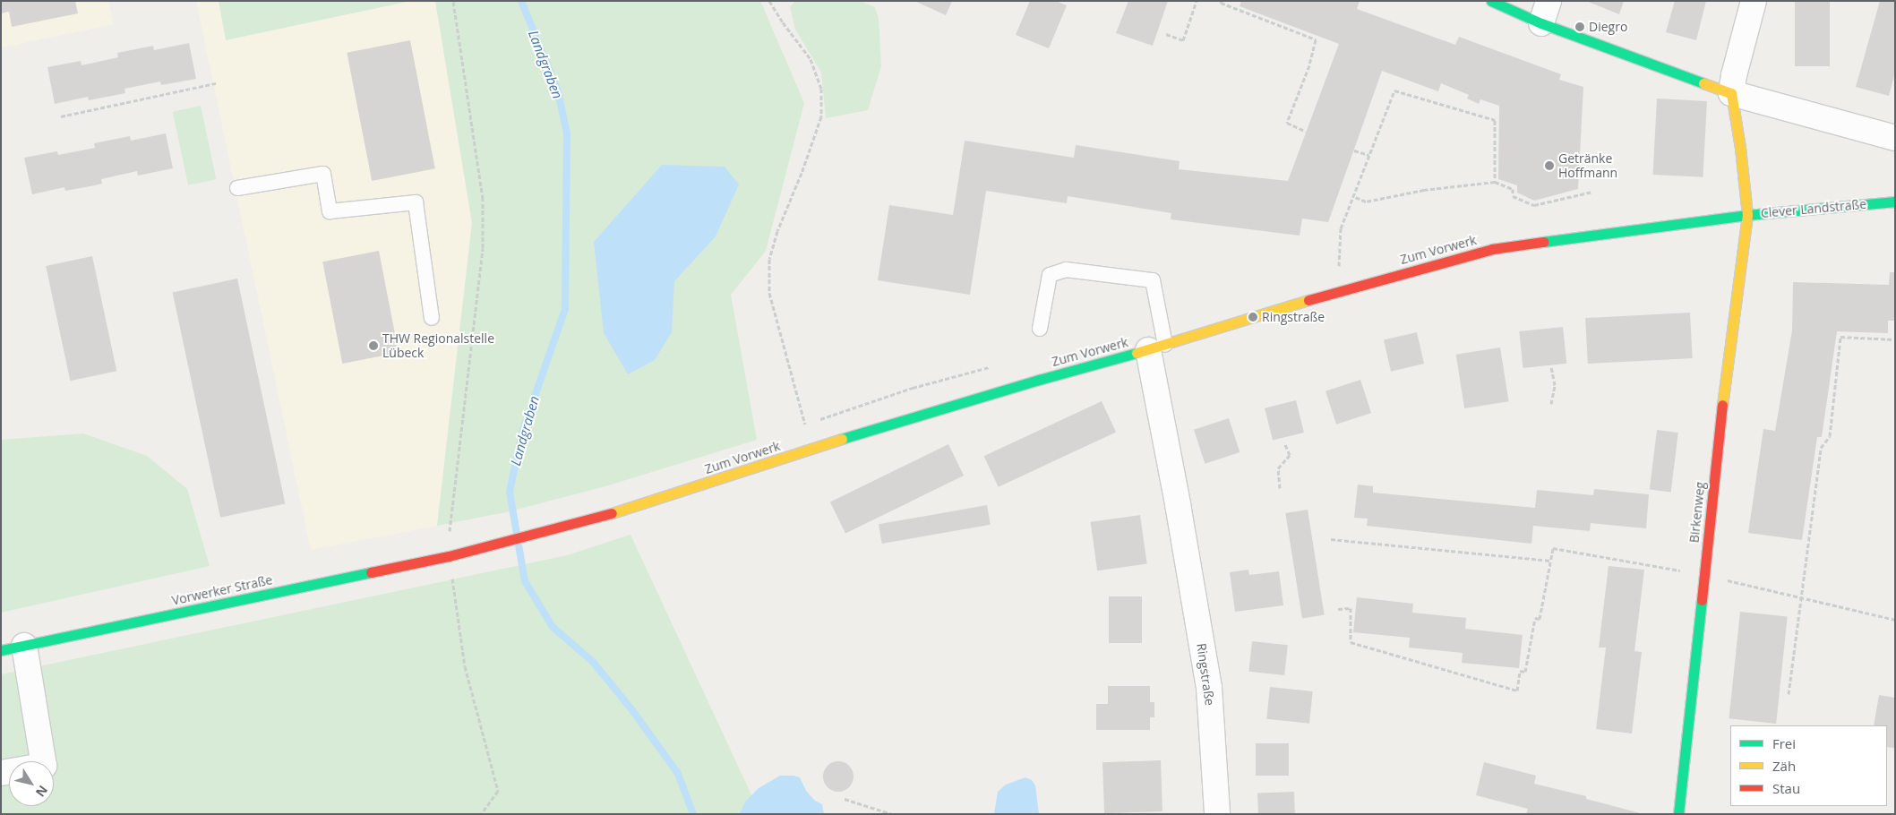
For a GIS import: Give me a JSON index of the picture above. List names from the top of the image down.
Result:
{
  "streets": {
    "street": [
      "Clever Landstraße",
      "Zum Vorwerk",
      "Birkenweg",
      "Vorwerker Straße",
      "Ringstraße"
    ]
  },
  "crossings": [
    ["Clever Landstraße", "Zum Vorwerk"],
    ["Clever Landstraße", "Birkenweg"],
    ["Zum Vorwerk", "Birkenweg"],
    ["Zum Vorwerk", "Vorwerker Straße"],
    ["Zum Vorwerk", "Ringstraße"]
  ],
  "water": ["Landgraben"],
  "places": [
    "Diegro",
    "Getränke Hoffmann",
    "Ringstraße",
    "THW Regionalstelle Lübeck"
  ],
  "legend": ["Frei", "Zäh", "Stau"],
  "north": "bottom right"
}
